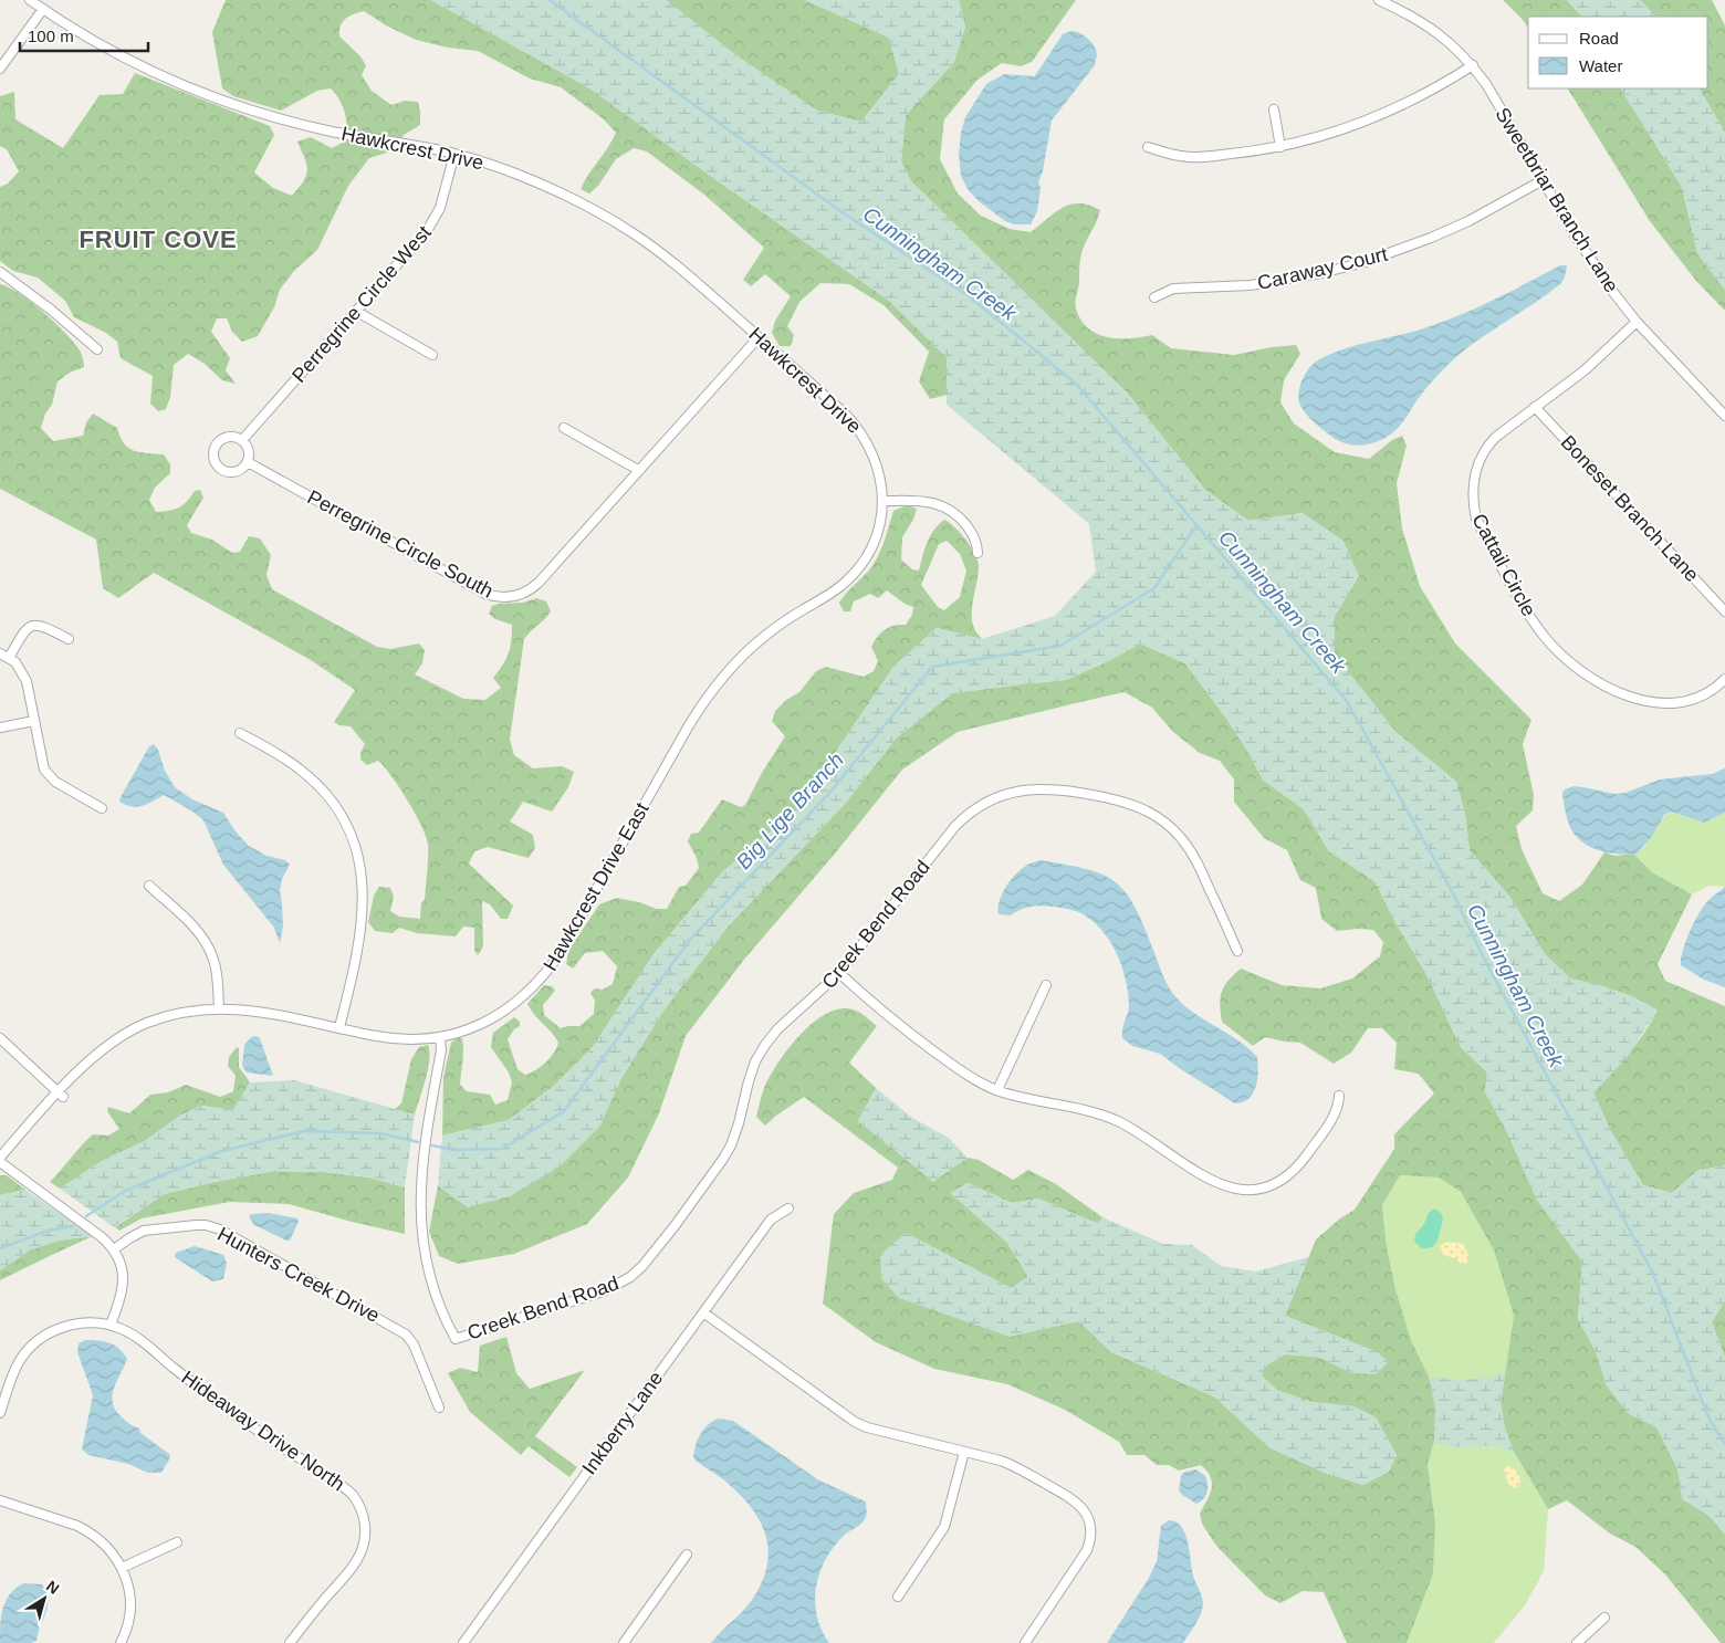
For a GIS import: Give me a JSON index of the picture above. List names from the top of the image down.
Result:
{
  "streets": {
    "street": [
      "Hawkcrest Drive",
      "Sweetbriar Branch Lane",
      "Caraway Court",
      "Perregrine Circle West",
      "Boneset Branch Lane",
      "Perregrine Circle South",
      "Cattail Circle",
      "Hawkcrest Drive East",
      "Creek Bend Road",
      "Hunters Creek Drive",
      "Inkberry Lane",
      "Hideaway Drive North"
    ]
  },
  "crossings": [
    ["Hawkcrest Drive", "Perregrine Circle West"],
    ["Hawkcrest Drive", "Perregrine Circle South"],
    ["Hawkcrest Drive", "Hawkcrest Drive East"],
    ["Sweetbriar Branch Lane", "Caraway Court"],
    ["Sweetbriar Branch Lane", "Cattail Circle"],
    ["Perregrine Circle West", "Perregrine Circle South"],
    ["Boneset Branch Lane", "Cattail Circle"],
    ["Hawkcrest Drive East", "Creek Bend Road"]
  ],
  "districts": ["FRUIT COVE"],
  "water": ["Cunningham Creek", "Big Lige Branch"],
  "legend": ["Road", "Water"],
  "scale_bar": "100 m",
  "north": "top right"
}
